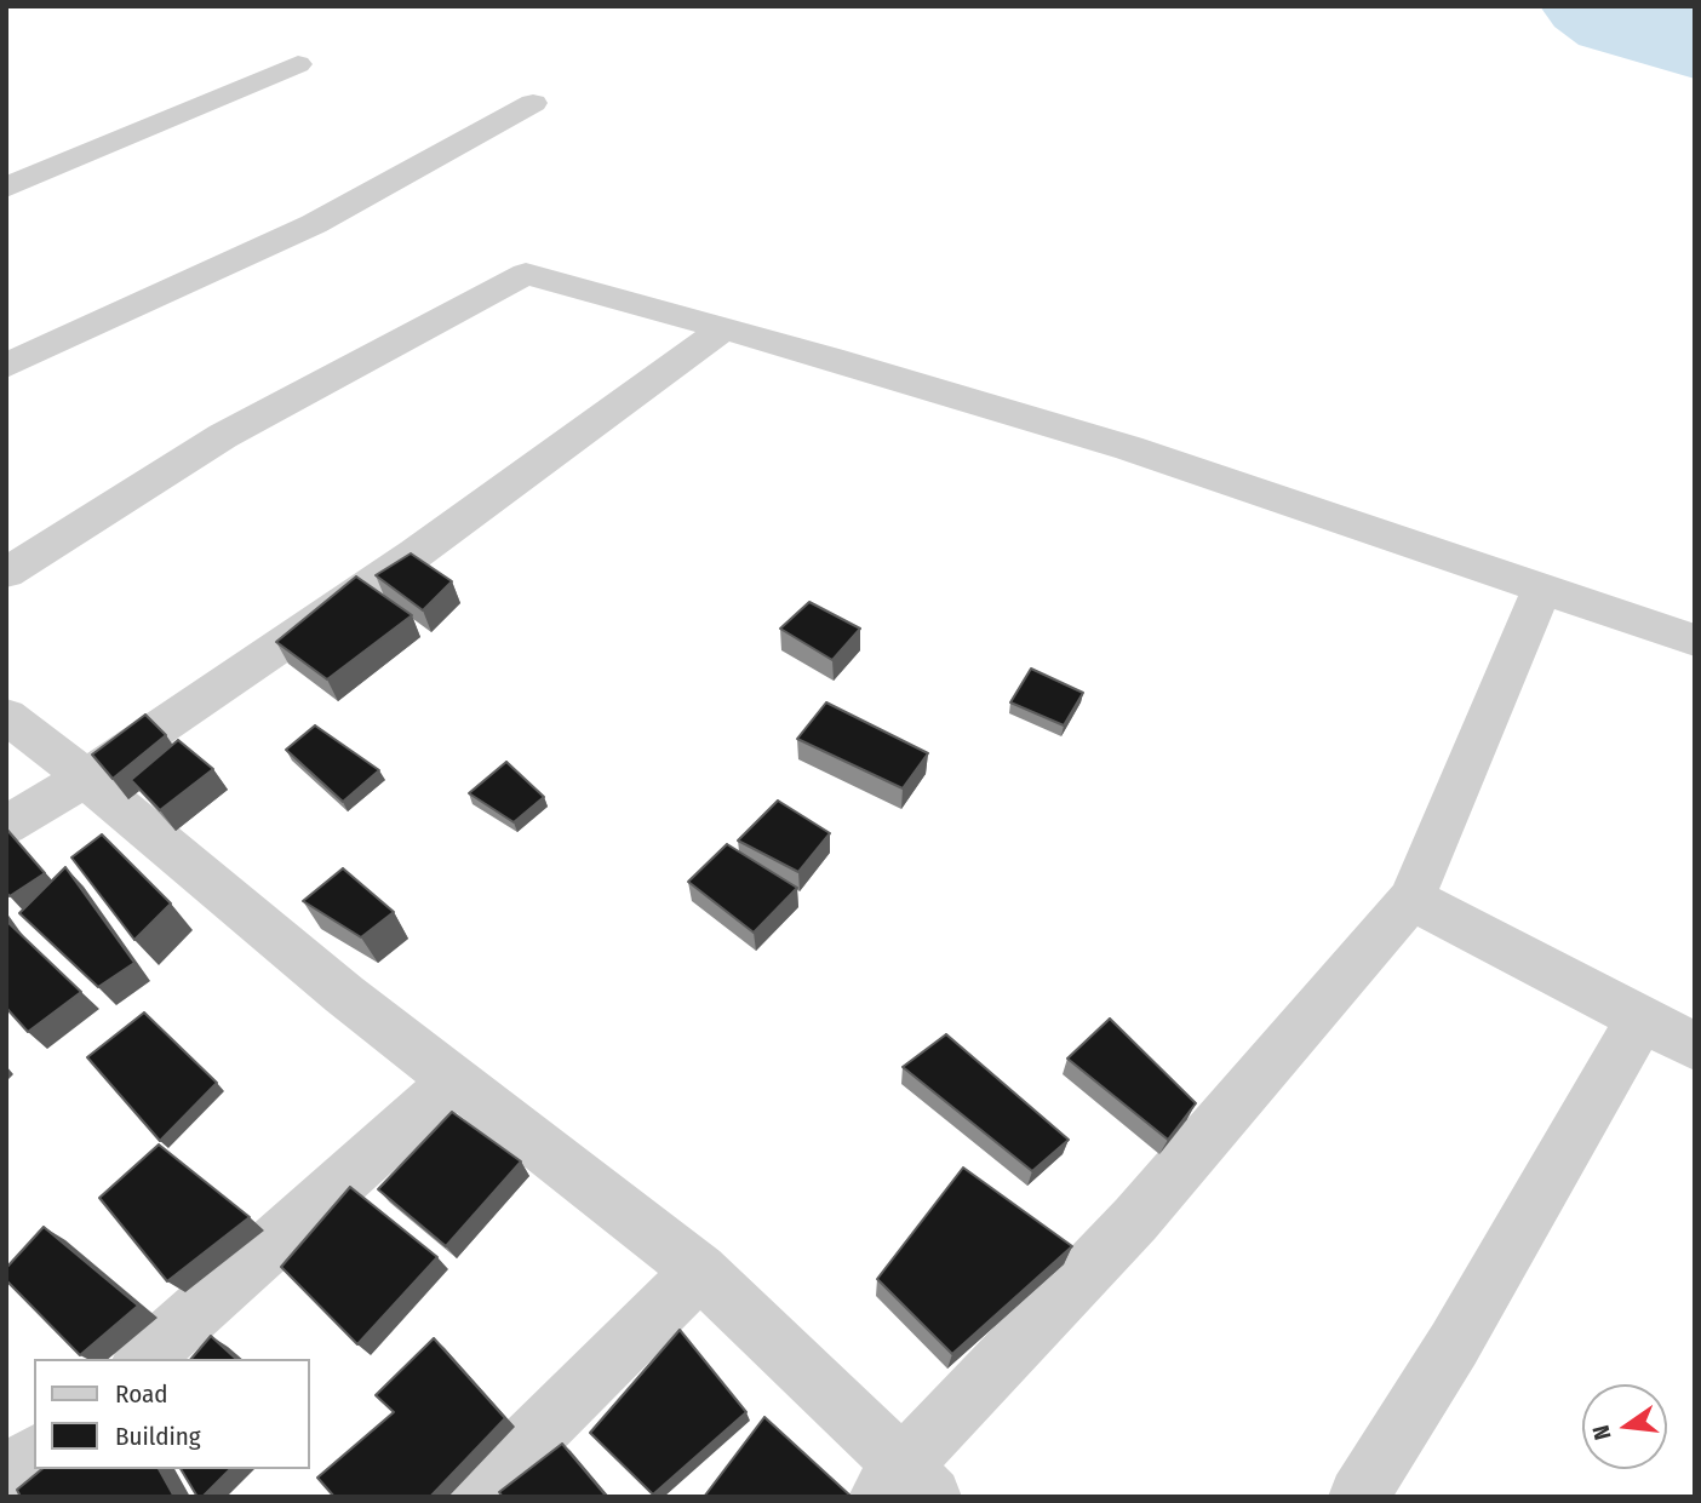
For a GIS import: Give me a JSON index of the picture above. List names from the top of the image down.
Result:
{
  "legend": ["Road", "Building"],
  "north": "left"
}
